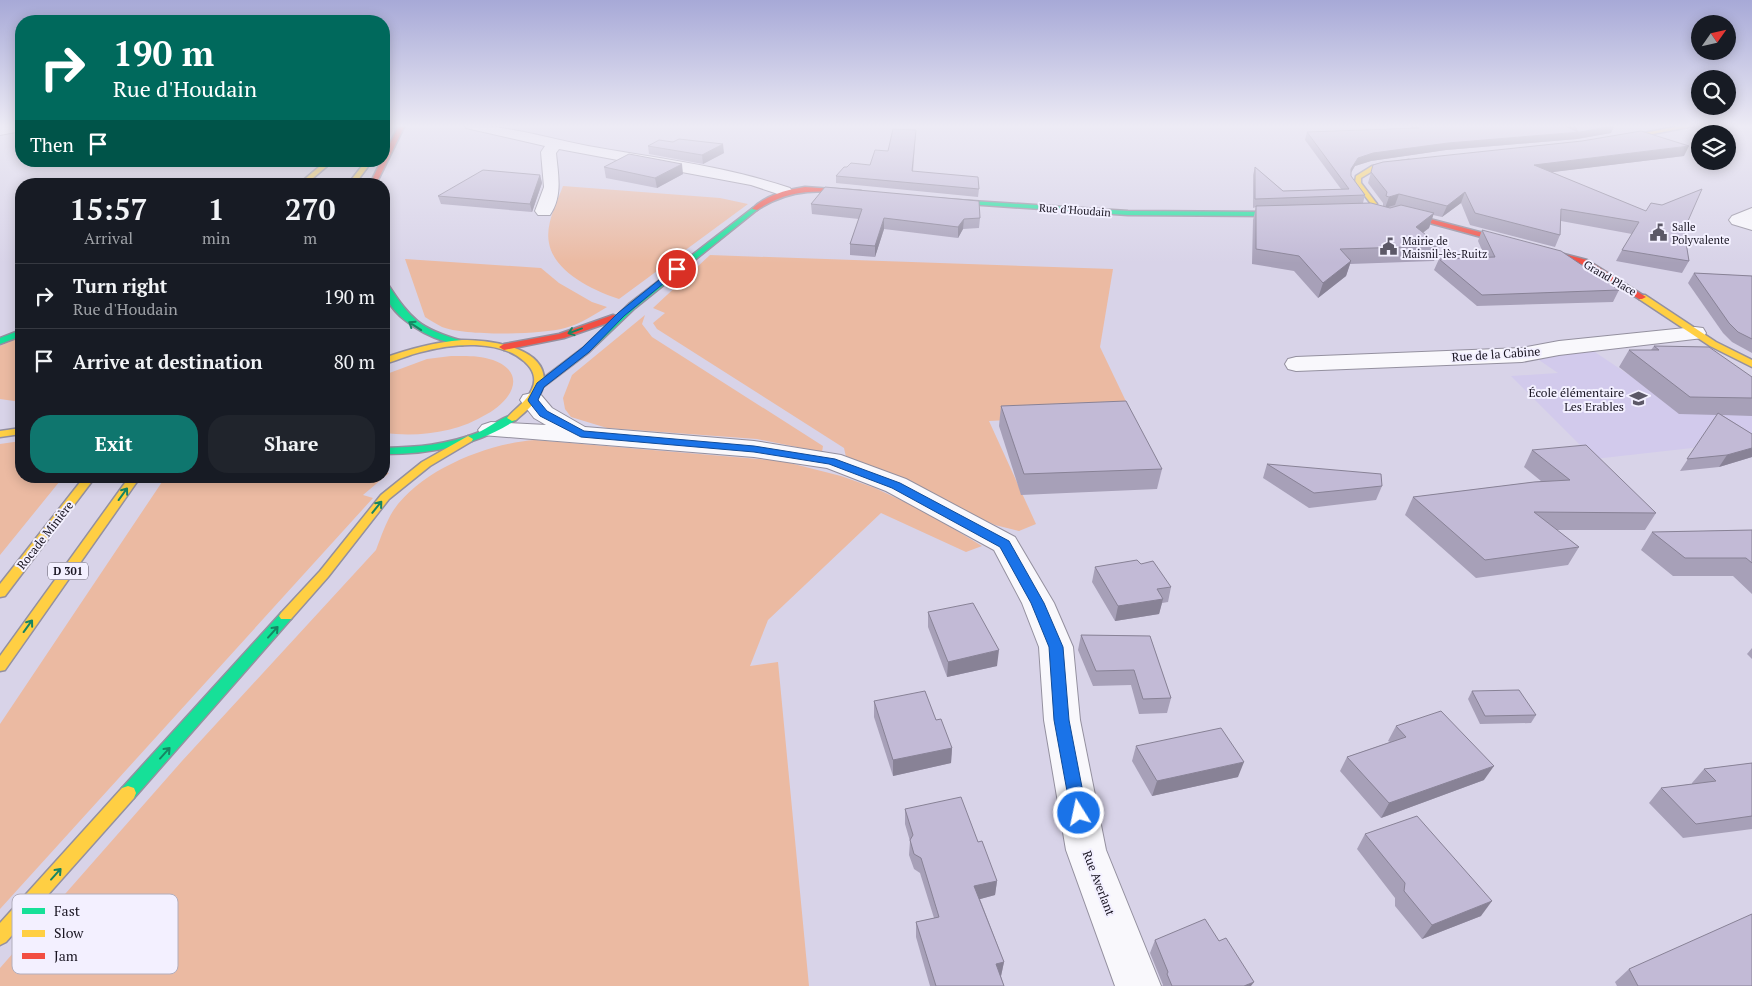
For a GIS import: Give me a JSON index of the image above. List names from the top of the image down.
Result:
{
  "streets": {
    "main road": [
      "Rue d'Houdain",
      "Grand Place",
      "Rocade Minière",
      "D 301"
    ],
    "street": ["Rue de la Cabine", "Rue Averlant"]
  },
  "crossings": [
    ["Grand Place", "Rue de la Cabine"]
  ],
  "places": {
    "public building": ["Salle Polyvalente", "Mairie de Maisnil-lès-Ruitz"],
    "school or university": ["École élémentaire Les Erables"]
  },
  "legend": ["Fast", "Slow", "Jam"],
  "north": "top right",
  "page": {
    "turn": ["190 m", "Rue d'Houdain"],
    "then": "Then",
    "eta": [
      "15:57",
      "Arrival",
      "1",
      "min",
      "270",
      "m"
    ],
    "list": [
      {
        "name": "Turn right",
        "note": "Rue d'Houdain",
        "value": "190 m"
      },
      {
        "name": "Arrive at destination",
        "value": "80 m"
      }
    ],
    "buttons": ["Exit", "Share"]
  }
}
